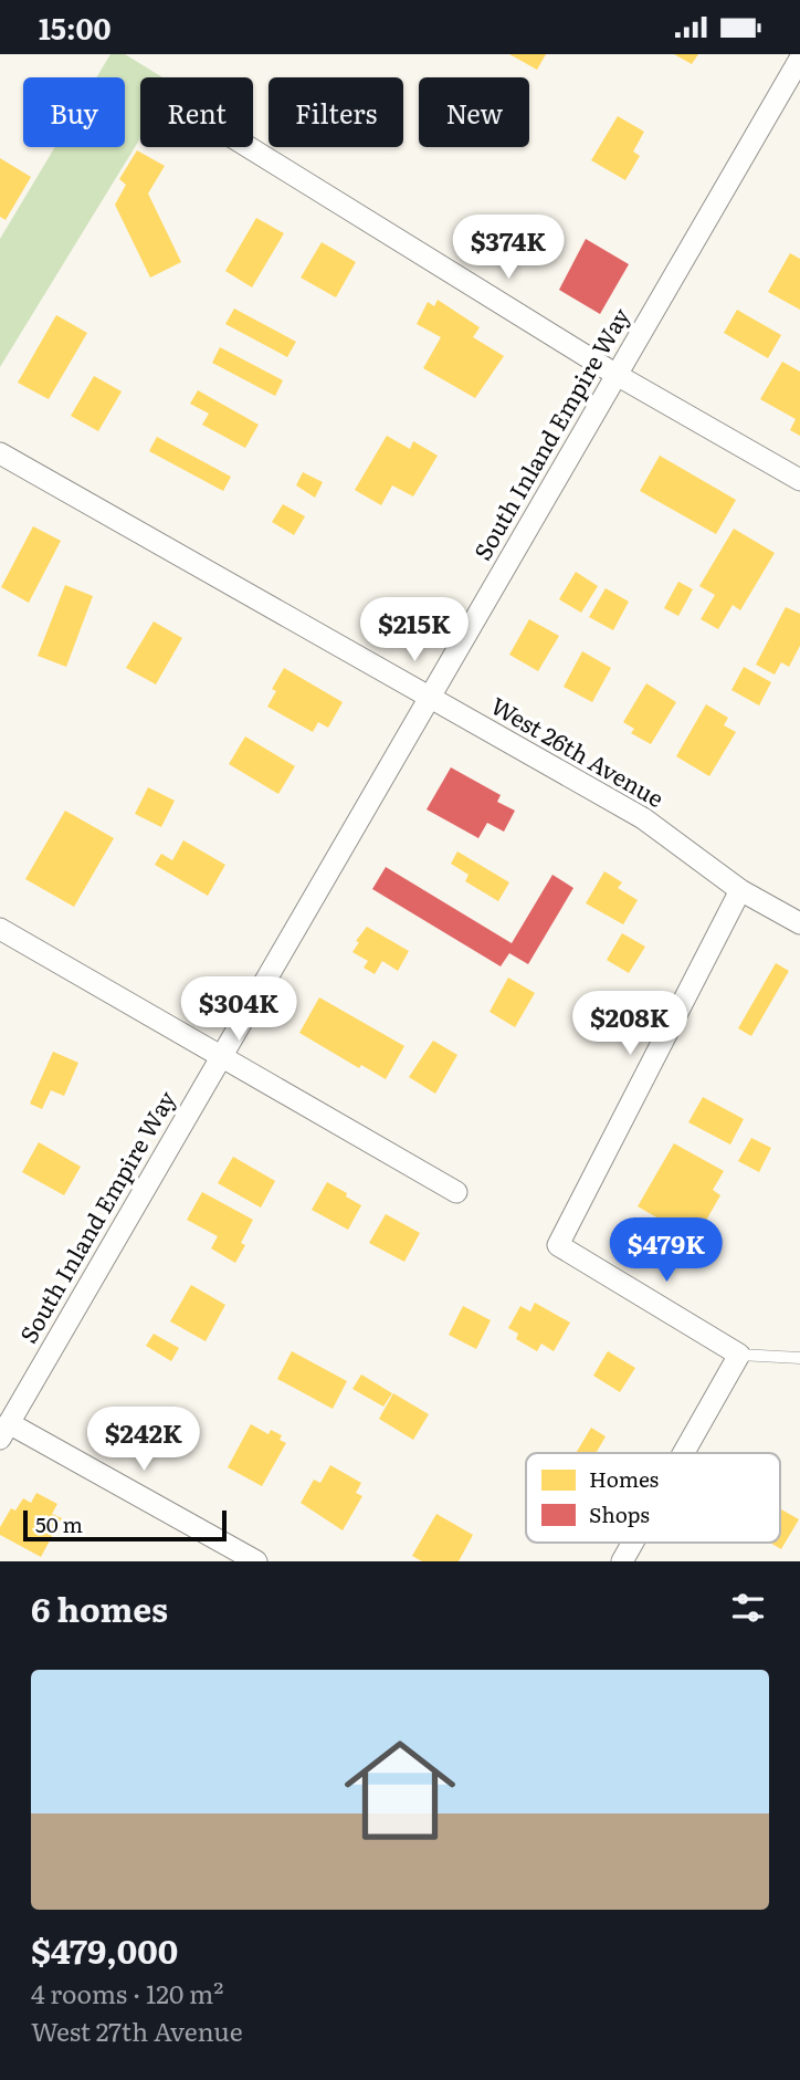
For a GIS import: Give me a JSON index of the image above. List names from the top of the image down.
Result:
{
  "streets": {
    "street": ["South Inland Empire Way", "West 26th Avenue"]
  },
  "crossings": [
    ["South Inland Empire Way", "West 26th Avenue"]
  ],
  "legend": ["Homes", "Shops"],
  "scale_bar": "50 m",
  "page": {
    "status": "15:00",
    "chip": [
      "Buy",
      "Rent",
      "Filters",
      "New"
    ],
    "price": [
      "$374K",
      "$215K",
      "$304K",
      "$208K",
      "$479K",
      "$242K"
    ],
    "scale": "50 m",
    "heading": "6 homes",
    "list": [
      {
        "name": "$479,000",
        "note": "4 rooms · 120 m² · West 27th Avenue"
      }
    ]
  }
}
